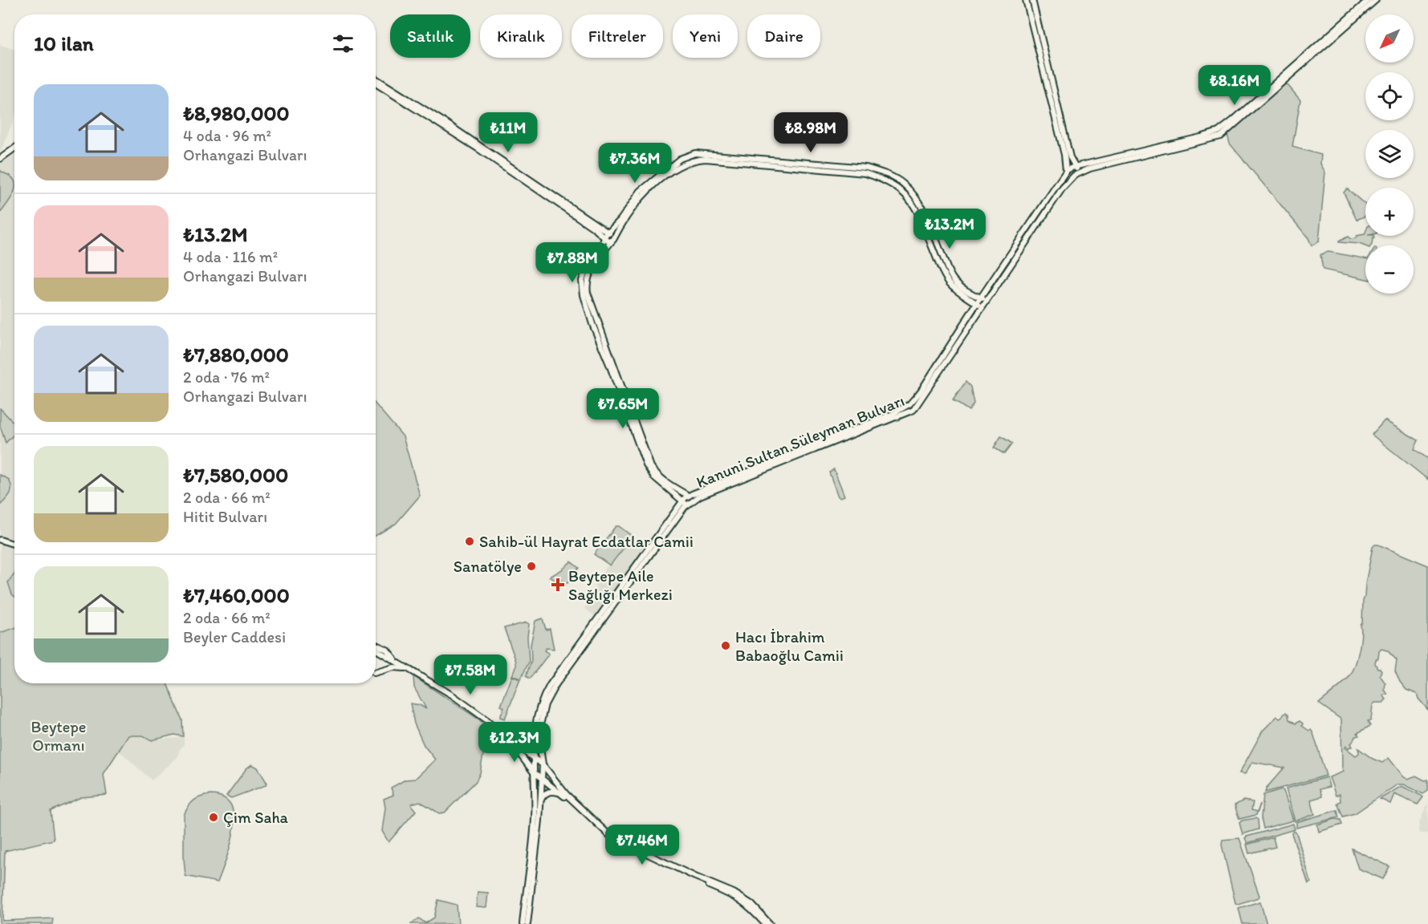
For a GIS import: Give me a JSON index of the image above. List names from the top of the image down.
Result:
{
  "streets": {
    "main road": ["Kanuni Sultan Süleyman Bulvarı"]
  },
  "parks": ["Beytepe Ormanı"],
  "places": {
    "other": [
      "Sahib-ül Hayrat Ecdatlar Camii",
      "Sanatölye",
      "Hacı İbrahim Babaoğlu Camii",
      "Çim Saha"
    ],
    "health": ["Beytepe Aile Sağlığı Merkezi"]
  },
  "north": "bottom left",
  "page": {
    "map_buttons": ["+", "−"],
    "chip": [
      "Satılık",
      "Kiralık",
      "Filtreler",
      "Yeni",
      "Daire"
    ],
    "heading": "10 ilan",
    "price": [
      "₺8.16M",
      "₺11M",
      "₺8.98M",
      "₺7.36M",
      "₺13.2M",
      "₺7.88M",
      "₺7.65M",
      "₺7.58M",
      "₺12.3M",
      "₺7.46M"
    ],
    "list": [
      {
        "name": "₺8,980,000",
        "note": "4 oda · 96 m² · Orhangazi Bulvarı"
      },
      {
        "name": "₺13.2M",
        "note": "4 oda · 116 m² · Orhangazi Bulvarı"
      },
      {
        "name": "₺7,880,000",
        "note": "2 oda · 76 m² · Orhangazi Bulvarı"
      },
      {
        "name": "₺7,580,000",
        "note": "2 oda · 66 m² · Hitit Bulvarı"
      },
      {
        "name": "₺7,460,000",
        "note": "2 oda · 66 m² · Beyler Caddesi"
      }
    ]
  }
}
